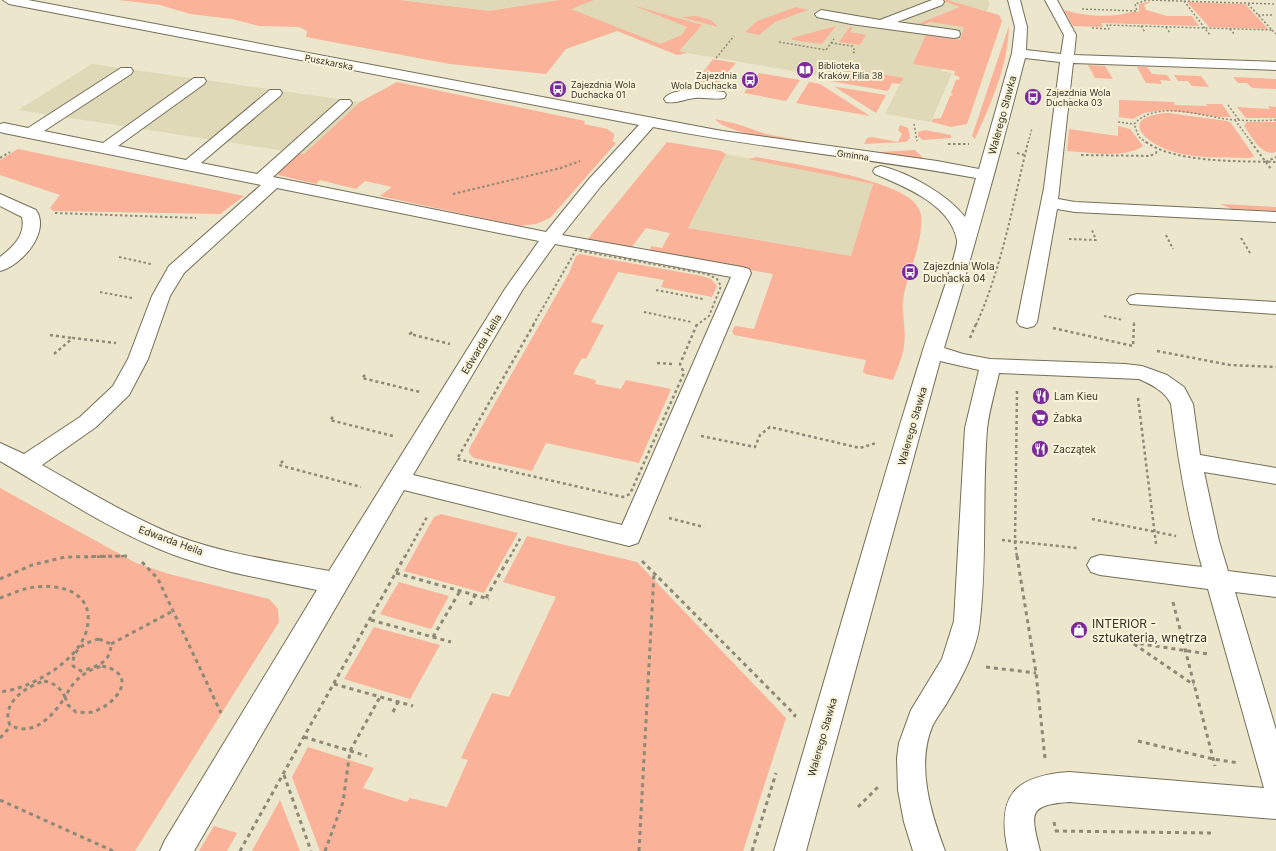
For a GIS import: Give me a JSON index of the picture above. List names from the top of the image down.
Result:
{
  "streets": {
    "street": [
      "Puszkarska",
      "Walerego Sławka",
      "Gminna",
      "Edwarda Heila"
    ]
  },
  "crossings": [
    ["Puszkarska", "Gminna"],
    ["Puszkarska", "Edwarda Heila"],
    ["Walerego Sławka", "Gminna"],
    ["Gminna", "Edwarda Heila"]
  ],
  "places": {
    "library": ["Biblioteka Kraków Filia 38"],
    "bus stop": [
      "Zajezdnia Wola Duchacka",
      "Zajezdnia Wola Duchacka 01",
      "Zajezdnia Wola Duchacka 03",
      "Zajezdnia Wola Duchacka 04"
    ],
    "restaurant": ["Lam Kieu", "Zaczątek"],
    "supermarket": ["Żabka"],
    "shop": ["INTERIOR - sztukateria, wnętrza"]
  }
}
